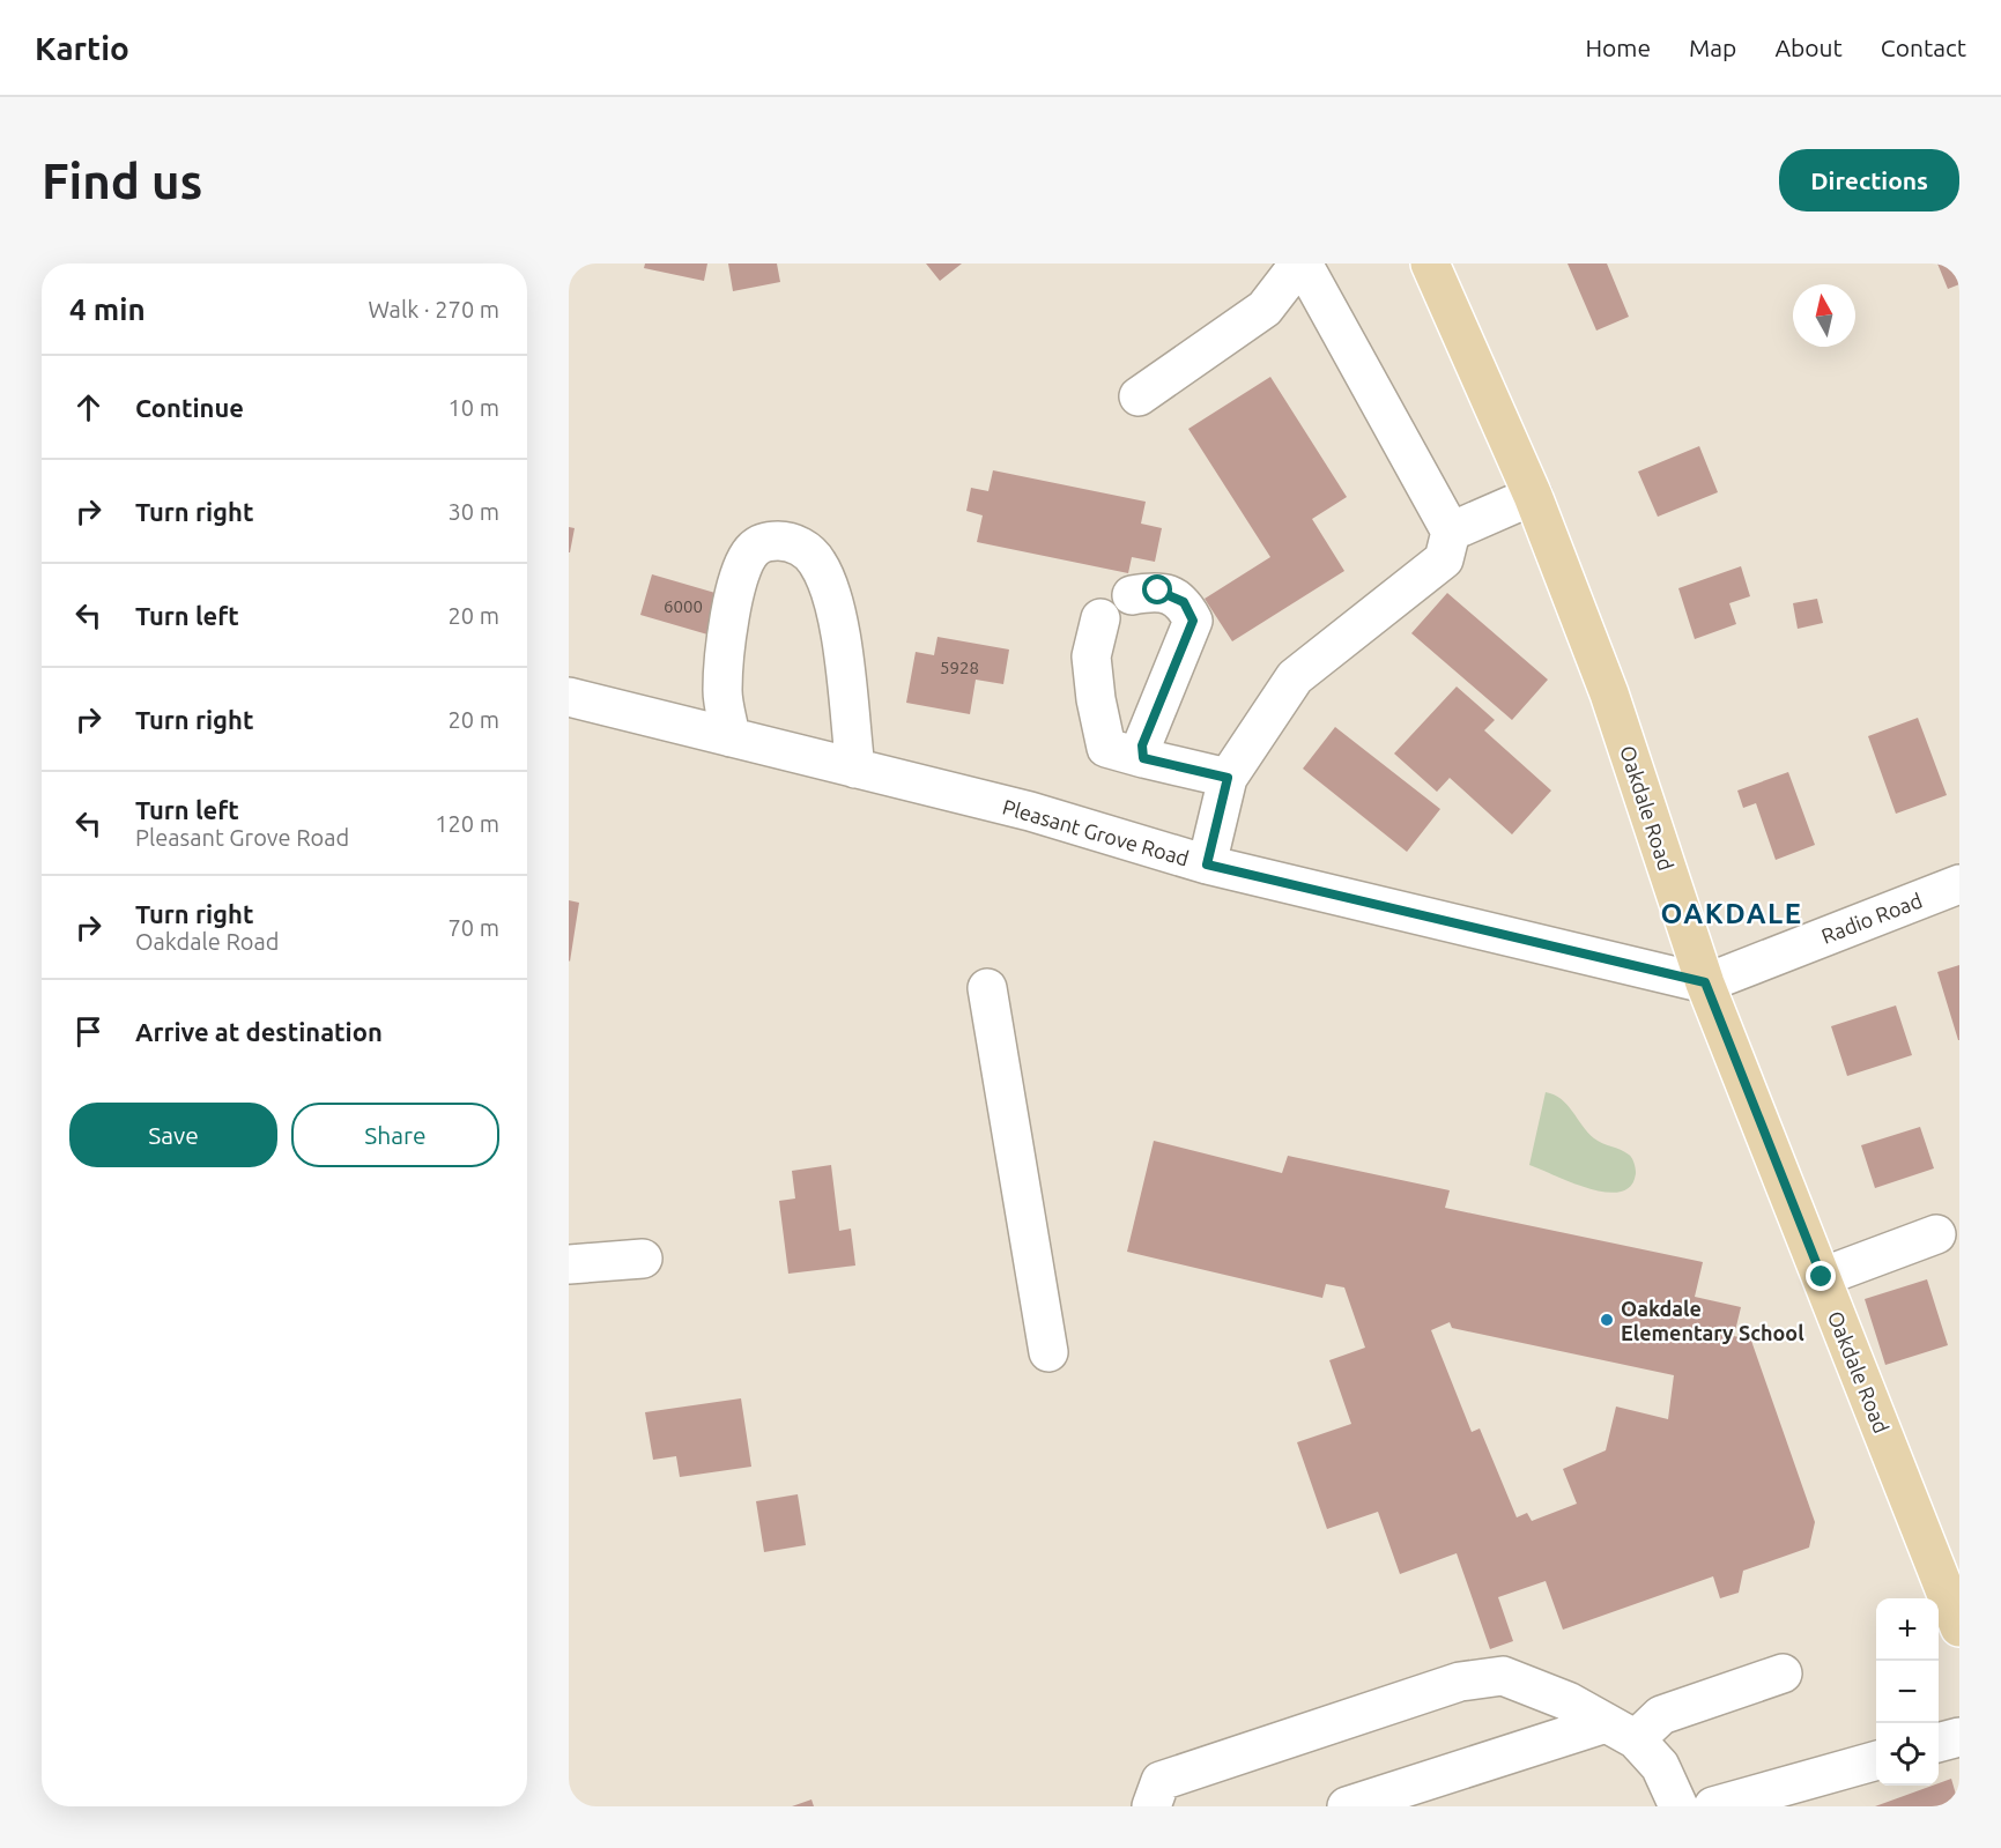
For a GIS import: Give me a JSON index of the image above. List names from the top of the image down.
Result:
{
  "streets": {
    "main road": ["Oakdale Road"],
    "street": ["Pleasant Grove Road", "Radio Road"]
  },
  "crossings": [
    ["Oakdale Road", "Pleasant Grove Road"],
    ["Oakdale Road", "Radio Road"],
    ["Pleasant Grove Road", "Radio Road"]
  ],
  "districts": ["OAKDALE"],
  "places": ["Oakdale Elementary School"],
  "house_numbers": ["6000", "5928"],
  "north": "top",
  "page": {
    "header": "Kartio",
    "nav": [
      "Home",
      "Map",
      "About",
      "Contact"
    ],
    "buttons": [
      "Directions",
      ["Save", "Share"]
    ],
    "title": "Find us",
    "heading": ["4 min", "Walk · 270 m"],
    "list": [
      ["Continue", "10 m"],
      ["Turn right", "30 m"],
      ["Turn left", "20 m"],
      ["Turn right", "20 m"],
      ["Turn left", "Pleasant Grove Road", "120 m"],
      ["Turn right", "Oakdale Road", "70 m"],
      "Arrive at destination"
    ],
    "map_buttons": ["+", "−"]
  }
}
